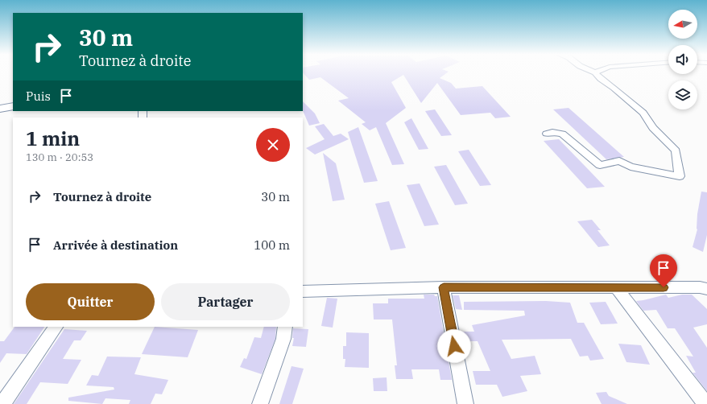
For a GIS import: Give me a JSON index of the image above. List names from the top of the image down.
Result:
{
  "north": "left",
  "page": {
    "turn": ["30 m", "Tournez à droite"],
    "then": "Puis",
    "heading": ["1 min", "130 m · 20:53"],
    "list": [
      {
        "name": "Tournez à droite",
        "value": "30 m"
      },
      {
        "name": "Arrivée à destination",
        "value": "100 m"
      }
    ],
    "buttons": ["Quitter", "Partager"]
  }
}
